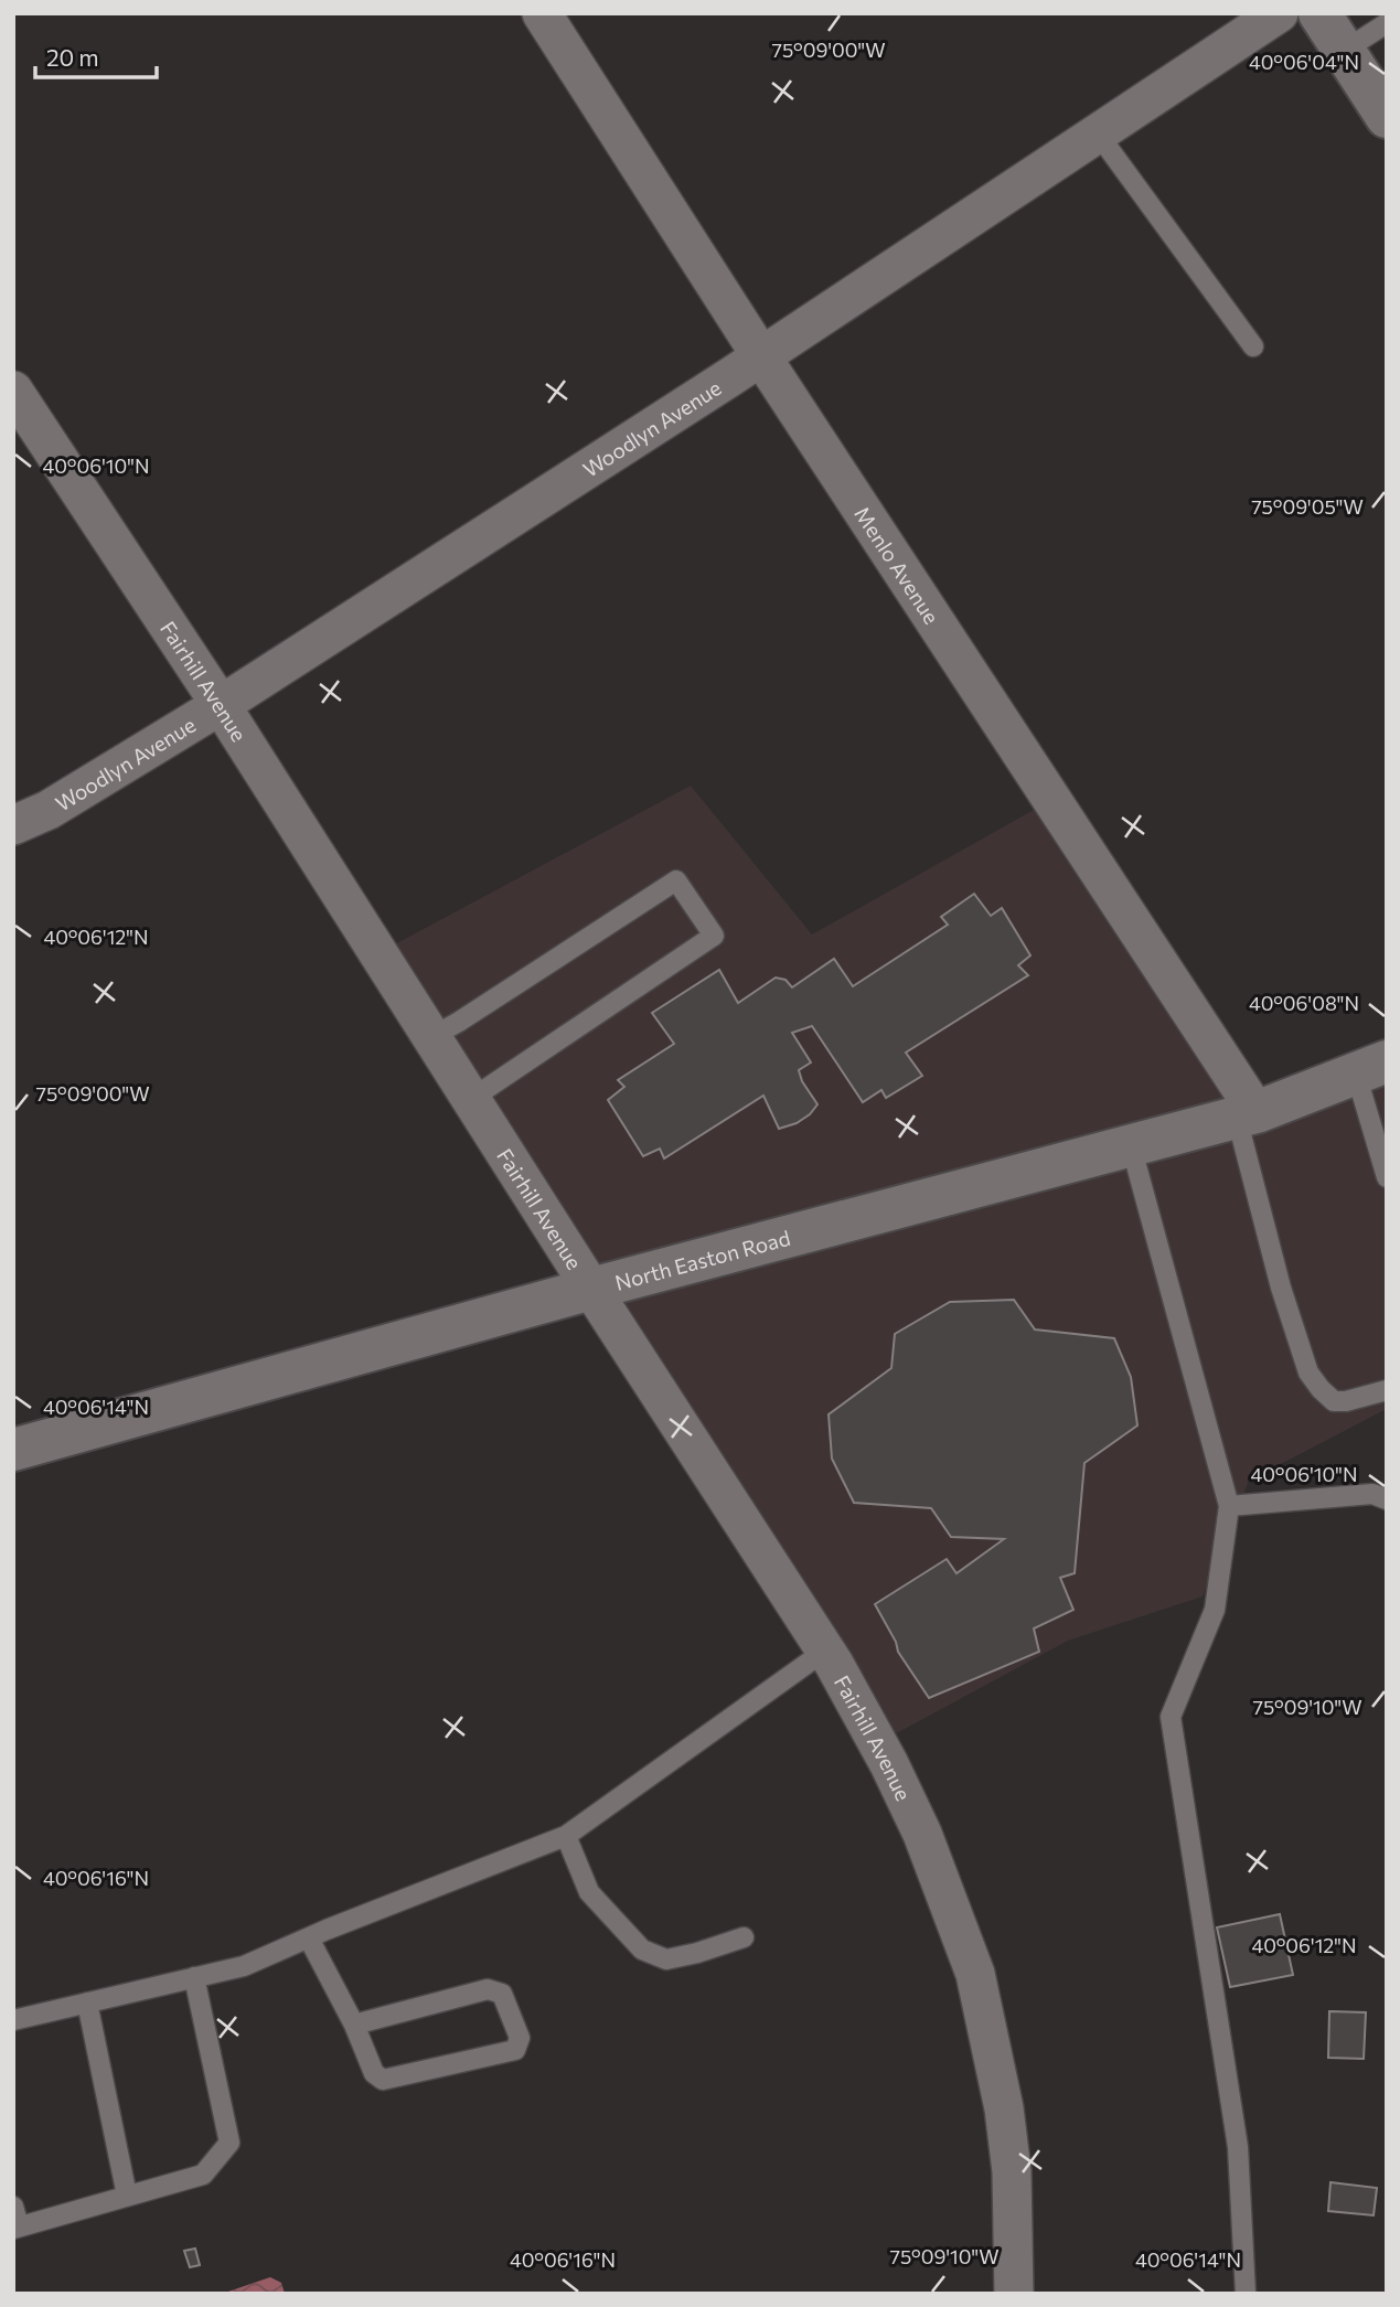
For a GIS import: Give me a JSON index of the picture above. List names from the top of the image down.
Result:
{
  "streets": {
    "main road": ["North Easton Road"],
    "street": ["Woodlyn Avenue", "Menlo Avenue", "Fairhill Avenue"]
  },
  "crossings": [
    ["Woodlyn Avenue", "Menlo Avenue"],
    ["Woodlyn Avenue", "Fairhill Avenue"],
    ["Menlo Avenue", "North Easton Road"],
    ["Fairhill Avenue", "North Easton Road"]
  ],
  "scale_bar": "20 m",
  "coordinates": [
    "75°09'00\"W",
    "40°06'04\"N",
    "40°06'10\"N",
    "75°09'05\"W",
    "40°06'12\"N",
    "40°06'08\"N",
    "40°06'14\"N",
    "75°09'10\"W",
    "40°06'16\"N"
  ]
}
